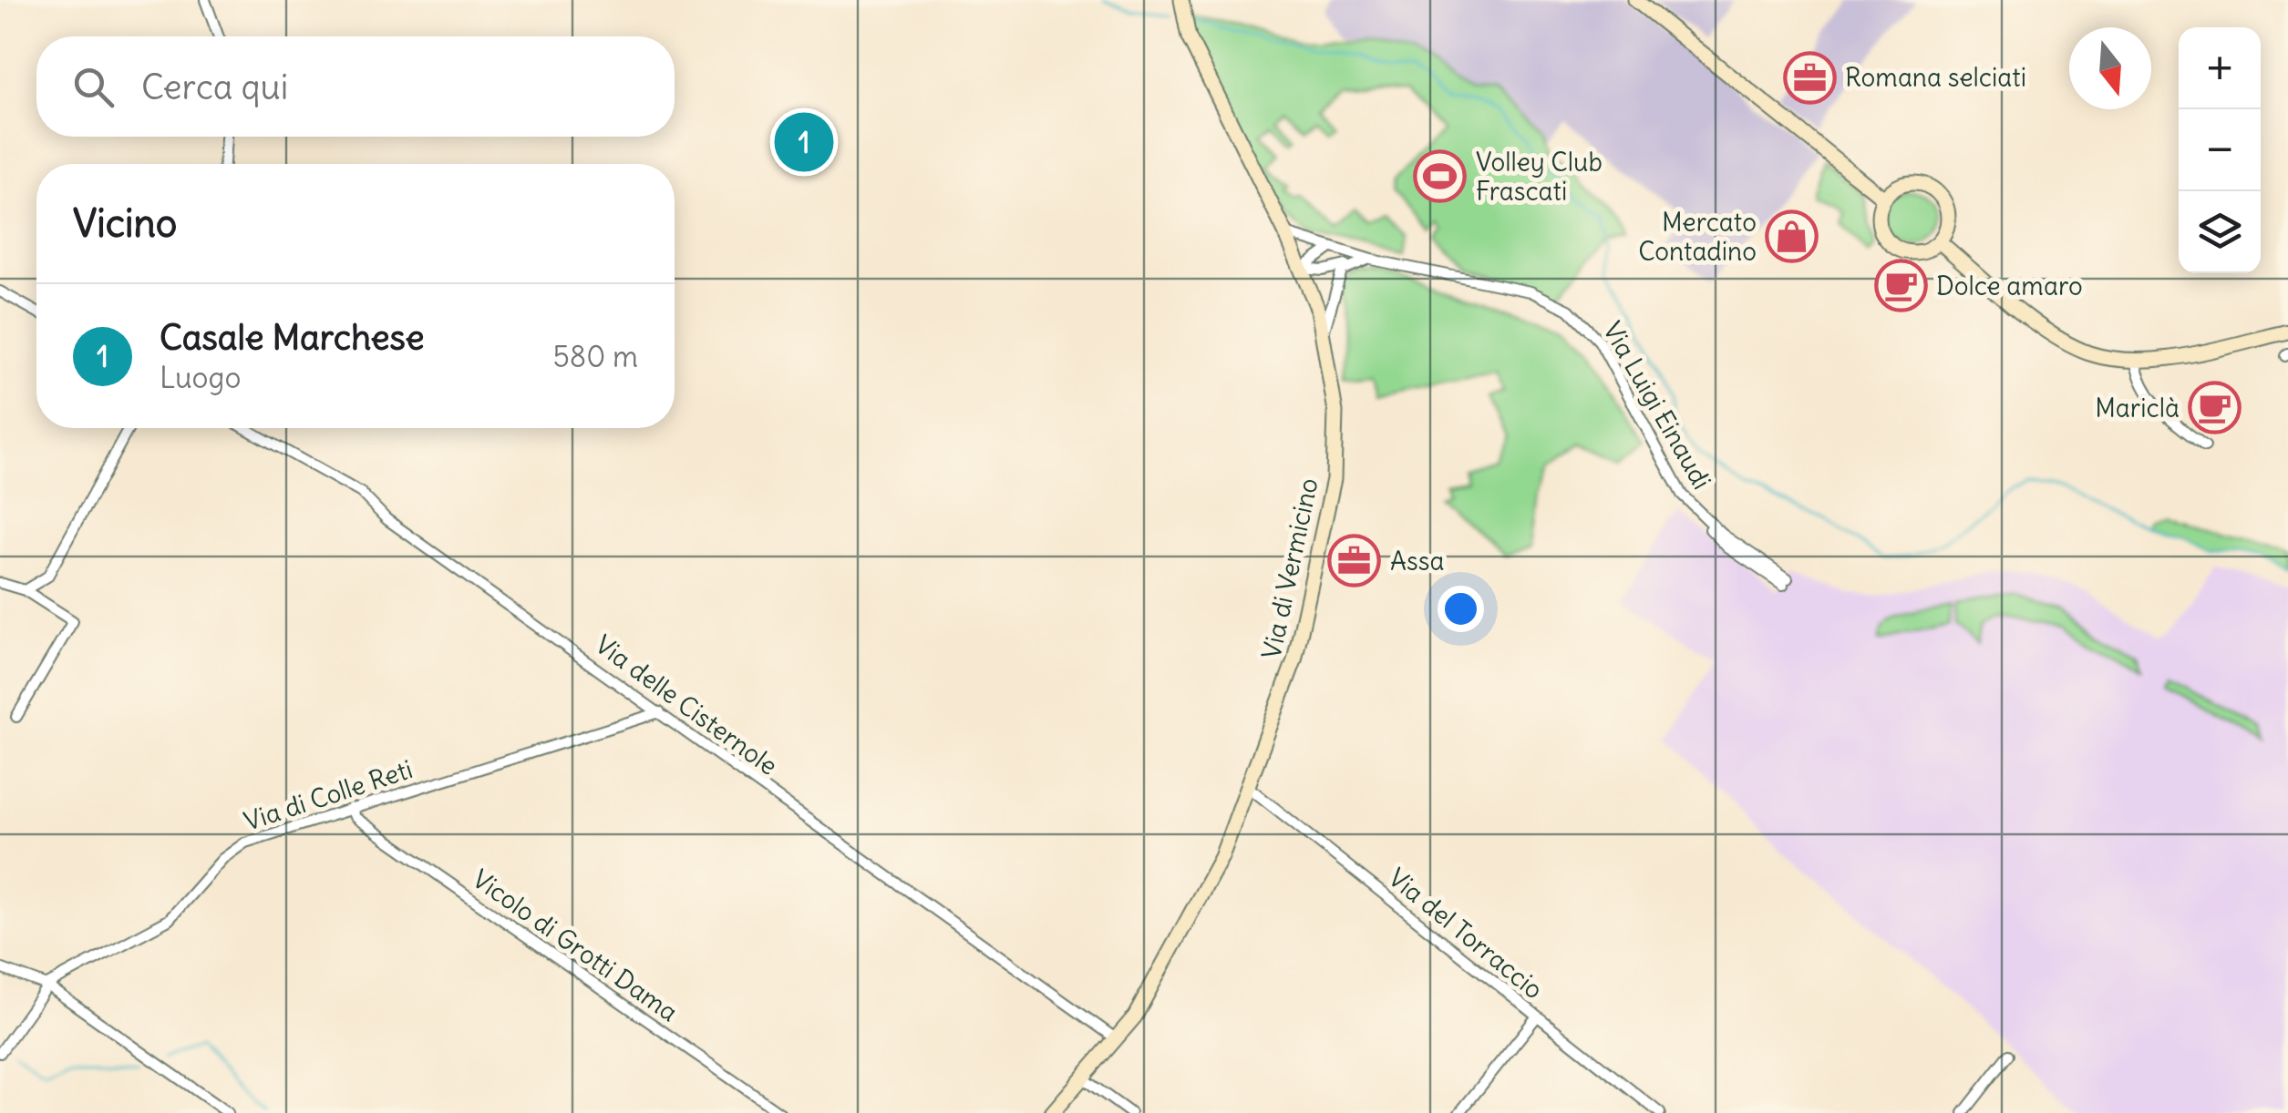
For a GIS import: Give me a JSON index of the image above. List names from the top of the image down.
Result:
{
  "streets": {
    "main road": ["Via di Vermicino"],
    "street": [
      "Via Luigi Einaudi",
      "Via delle Cisternole",
      "Via di Colle Reti",
      "Via del Torraccio",
      "Vicolo di Grotti Dama"
    ]
  },
  "crossings": [
    ["Via Luigi Einaudi", "Via di Vermicino"],
    ["Via di Vermicino", "Via delle Cisternole"],
    ["Via di Vermicino", "Via del Torraccio"],
    ["Via delle Cisternole", "Via di Colle Reti"],
    ["Via di Colle Reti", "Vicolo di Grotti Dama"]
  ],
  "places": {
    "office": ["Romana selciati", "Assa"],
    "sports": ["Volley Club Frascati"],
    "shop": ["Mercato Contadino"],
    "cafe": ["Dolce amaro", "Mariclà"]
  },
  "north": "bottom",
  "page": {
    "map_buttons": ["+", "−"],
    "search": "Cerca qui",
    "pins": "1",
    "heading": "Vicino",
    "list": [
      {
        "mark": "1",
        "name": "Casale Marchese",
        "note": "Luogo",
        "value": "580 m"
      }
    ]
  }
}
